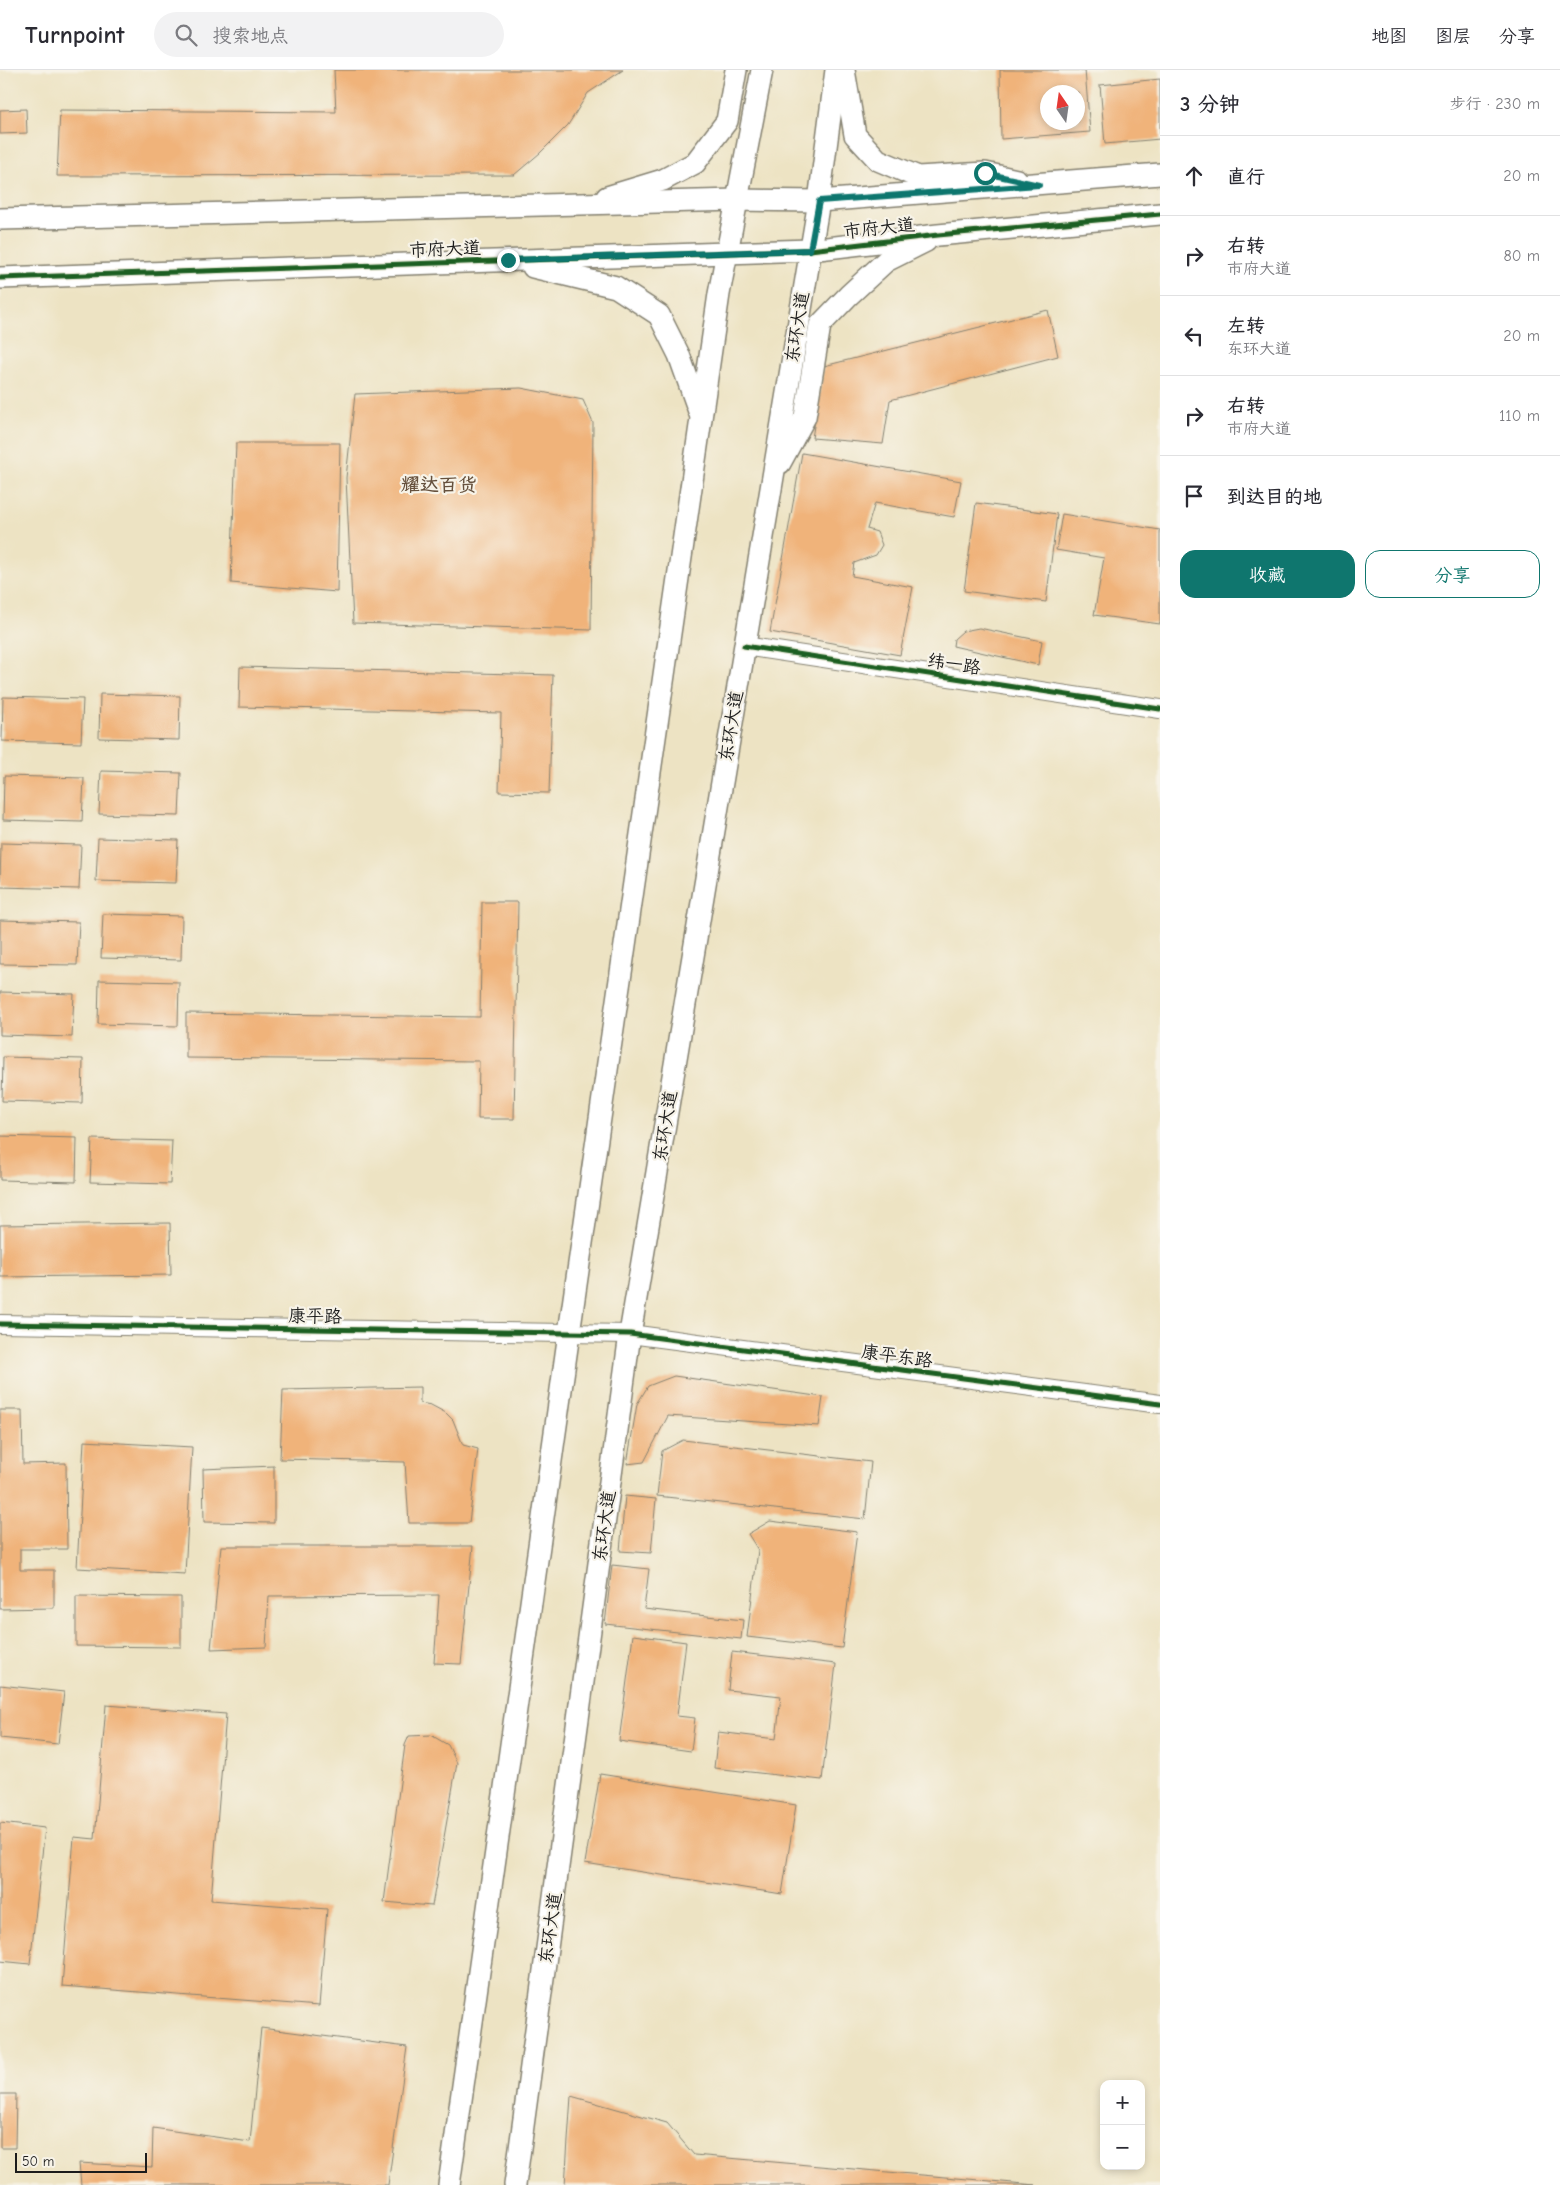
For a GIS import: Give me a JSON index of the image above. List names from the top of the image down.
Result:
{
  "streets": {
    "main road": ["市府大道", "东环大道"],
    "street": ["纬一路", "康平路", "康平东路"]
  },
  "crossings": [
    ["市府大道", "东环大道"],
    ["东环大道", "纬一路"],
    ["东环大道", "康平路"],
    ["东环大道", "康平东路"],
    ["康平路", "康平东路"]
  ],
  "districts": ["耀达百货"],
  "scale_bar": "50 m",
  "north": "top",
  "page": {
    "header": "Turnpoint",
    "search": "搜索地点",
    "nav": ["地图", "图层", "分享"],
    "heading": ["3 分钟", "步行 · 230 m"],
    "list": [
      ["直行", "20 m"],
      ["右转", "市府大道", "80 m"],
      ["左转", "东环大道", "20 m"],
      ["右转", "市府大道", "110 m"],
      "到达目的地"
    ],
    "buttons": ["收藏", "分享"],
    "map_buttons": ["+", "−"],
    "scale": "50 m"
  }
}
